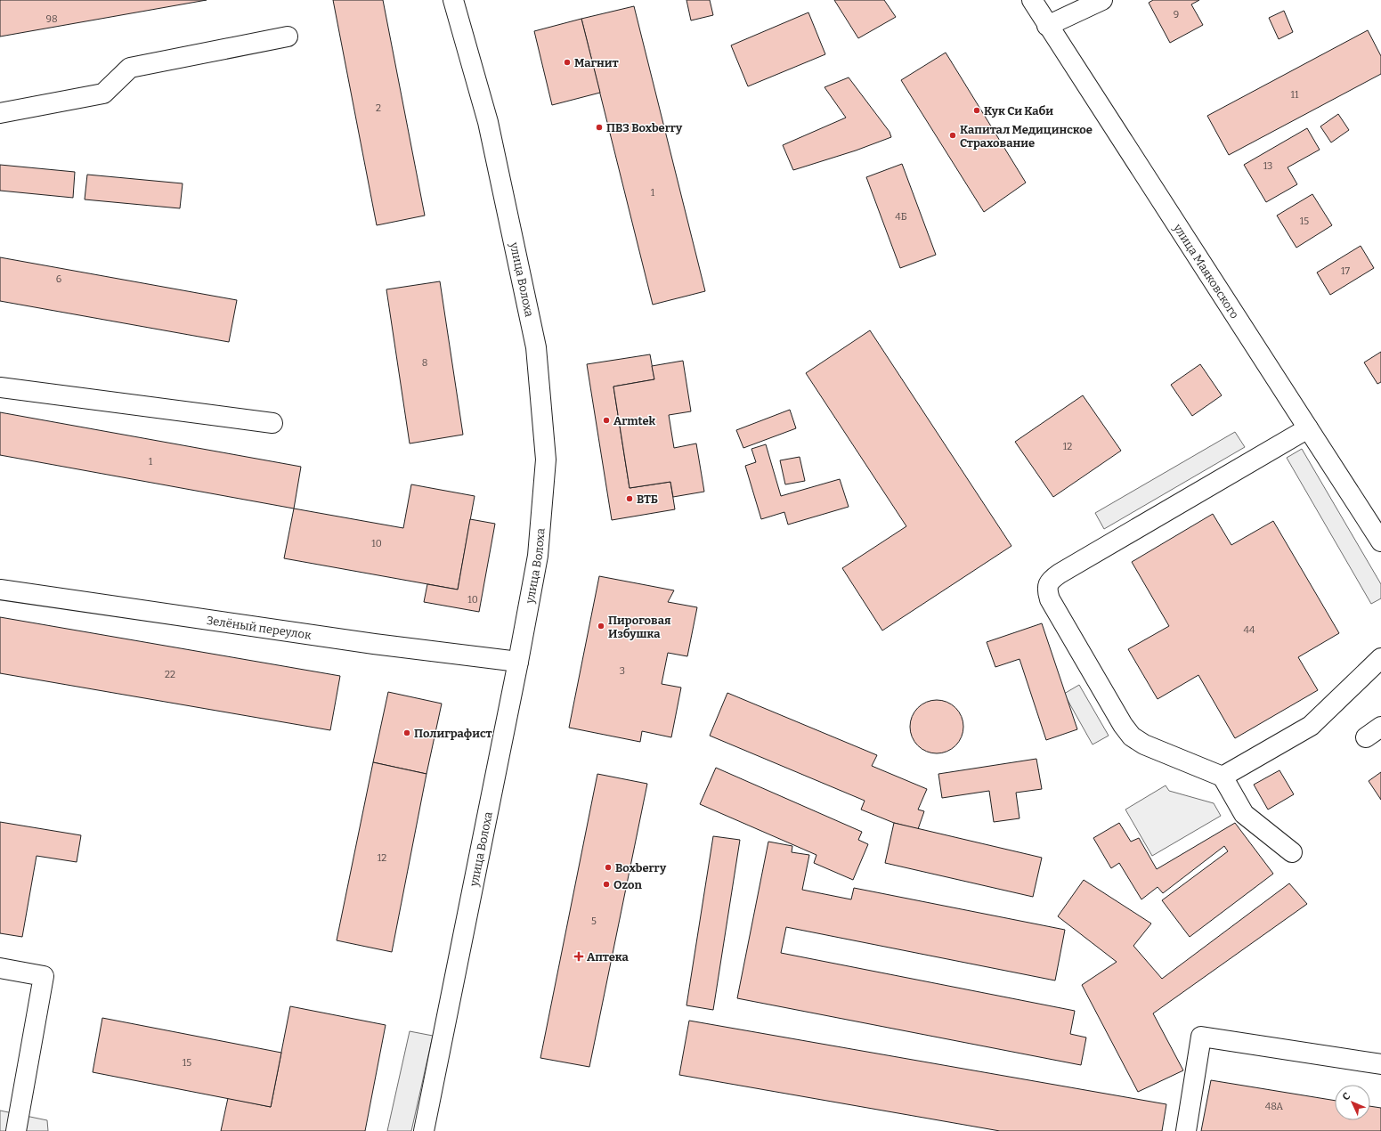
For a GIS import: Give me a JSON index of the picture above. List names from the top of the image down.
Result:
{
  "streets": {
    "street": ["улица Маяковского", "улица Волоха", "Зелёный переулок"]
  },
  "crossings": [
    ["улица Волоха", "Зелёный переулок"]
  ],
  "places": {
    "other": [
      "Магнит",
      "Кук Си Каби",
      "ПВЗ Boxberry",
      "Капитал Медицинское Страхование",
      "Armtek",
      "ВТБ",
      "Пироговая Избушка",
      "Полиграфист",
      "Boxberry",
      "Ozon"
    ],
    "health": ["Аптека"]
  },
  "house_numbers": [
    "9",
    "98",
    "11",
    "2",
    "13",
    "1",
    "4Б",
    "15",
    "17",
    "6",
    "8",
    "12",
    "1",
    "10",
    "10",
    "44",
    "3",
    "22",
    "12",
    "5",
    "15",
    "48А"
  ],
  "north": "top left"
}
